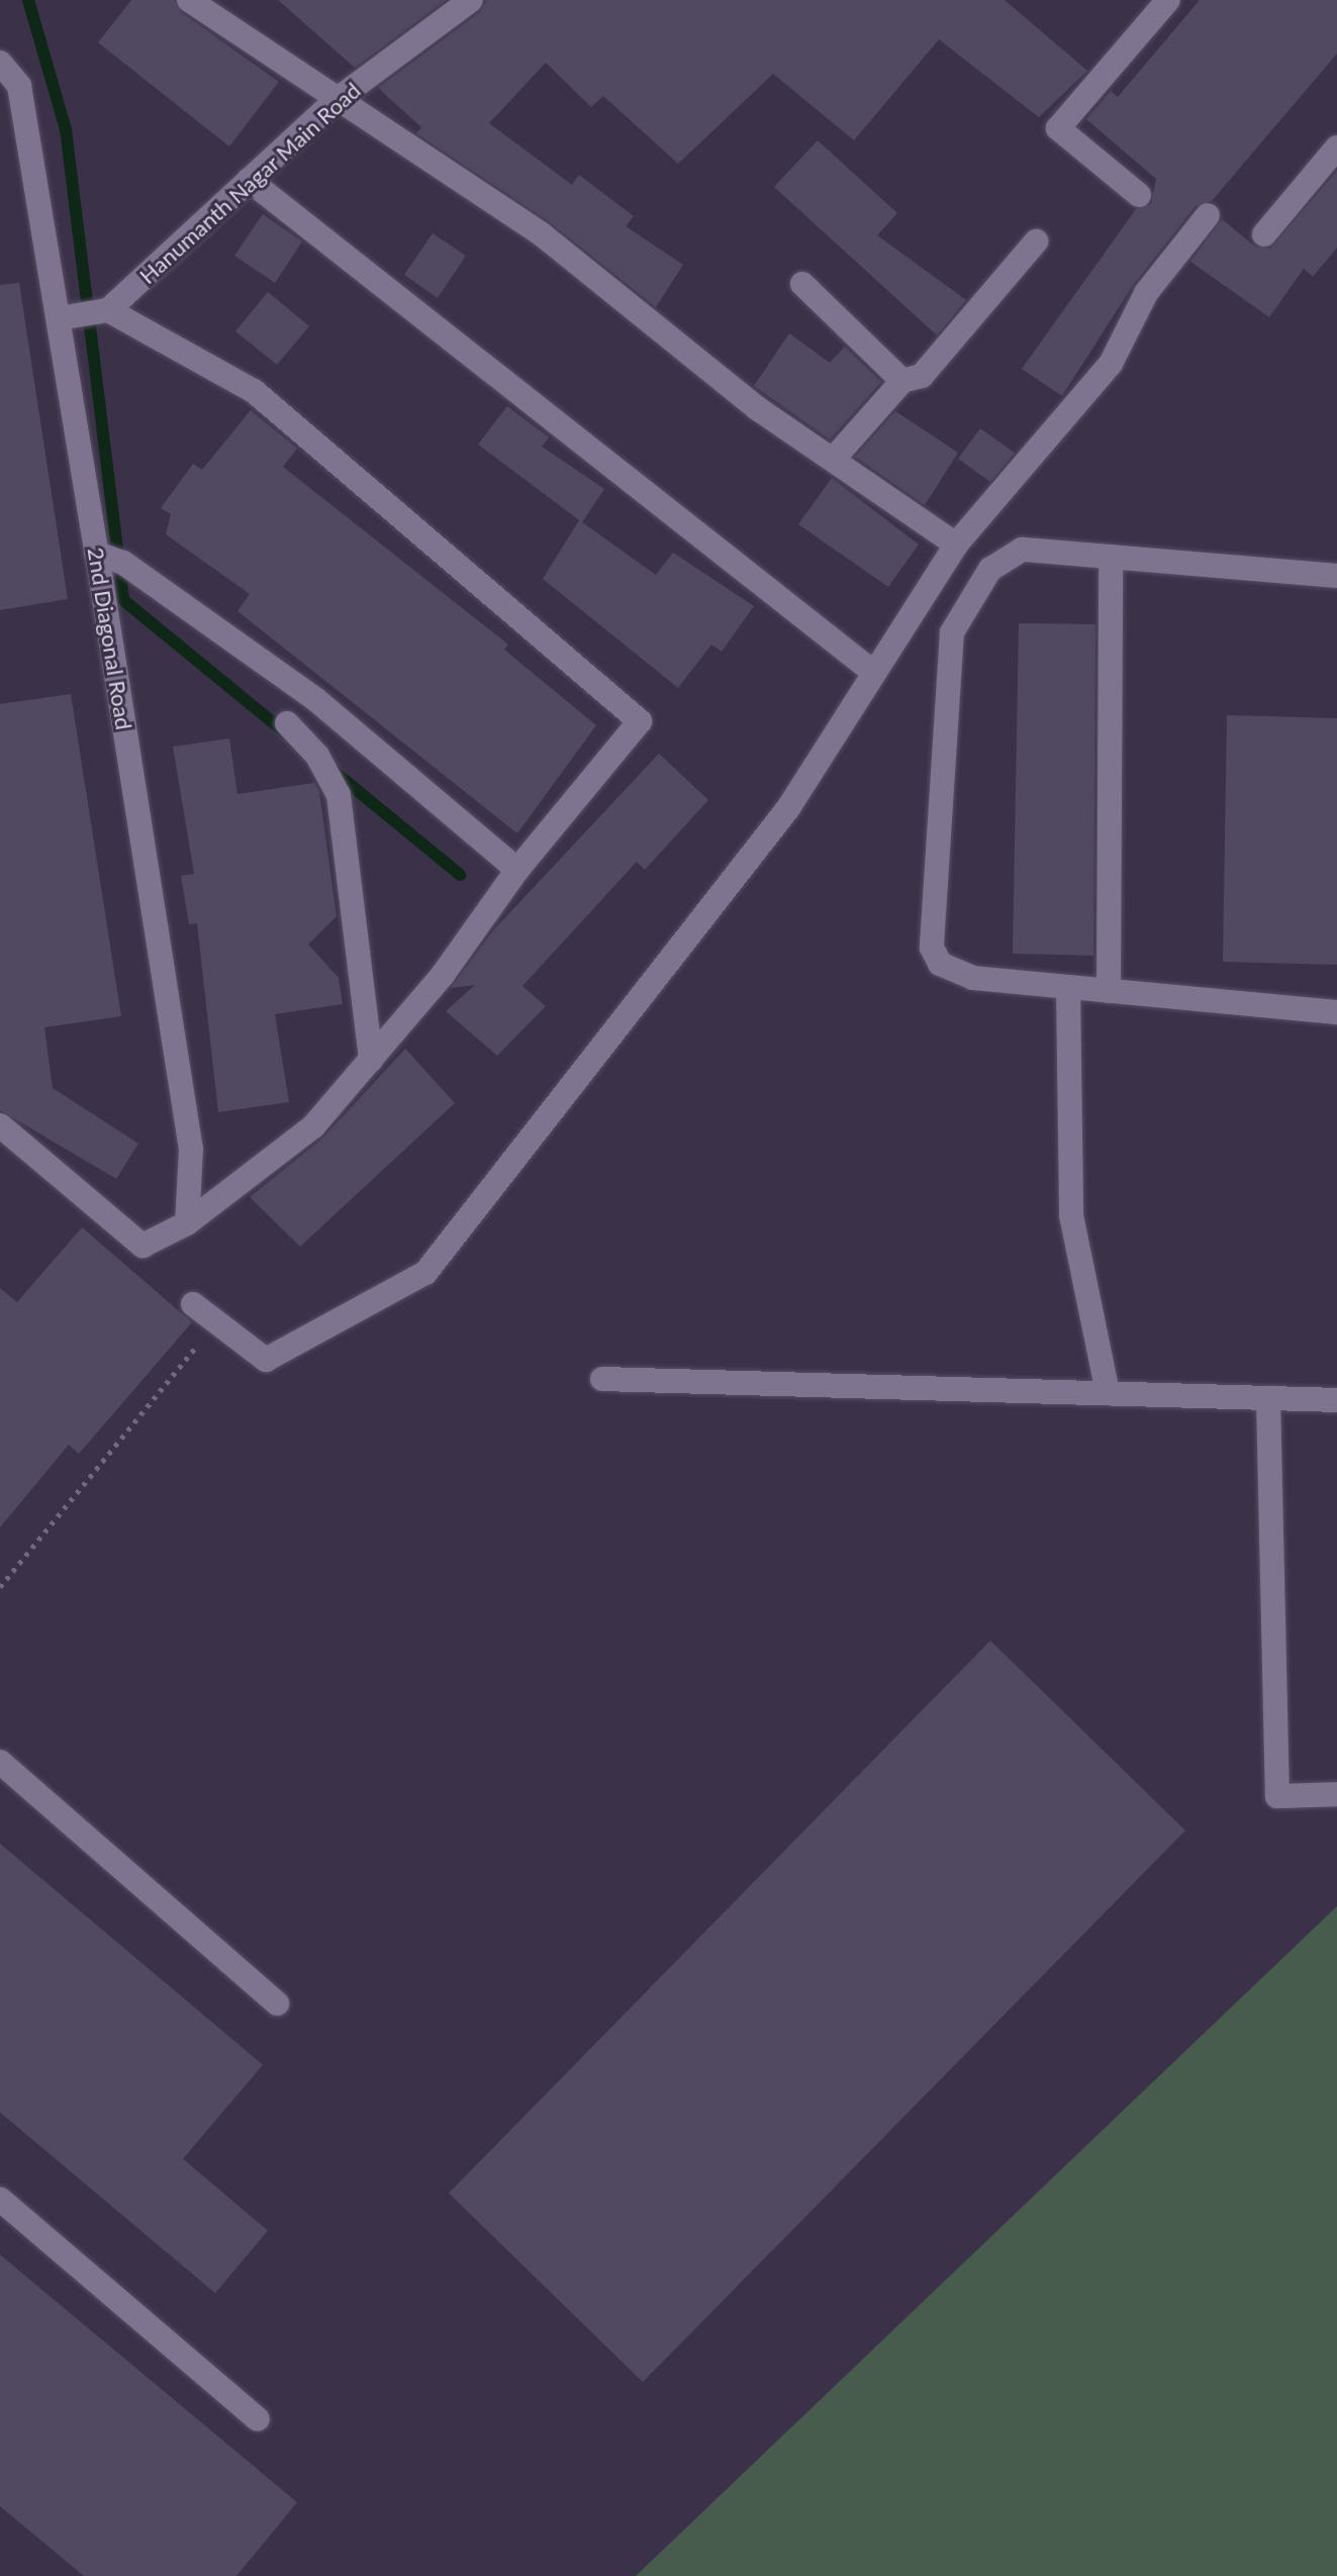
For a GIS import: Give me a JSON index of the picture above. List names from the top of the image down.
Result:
{
  "streets": {
    "street": ["Hanumanth Nagar Main Road", "2nd Diagonal Road"]
  }
}
